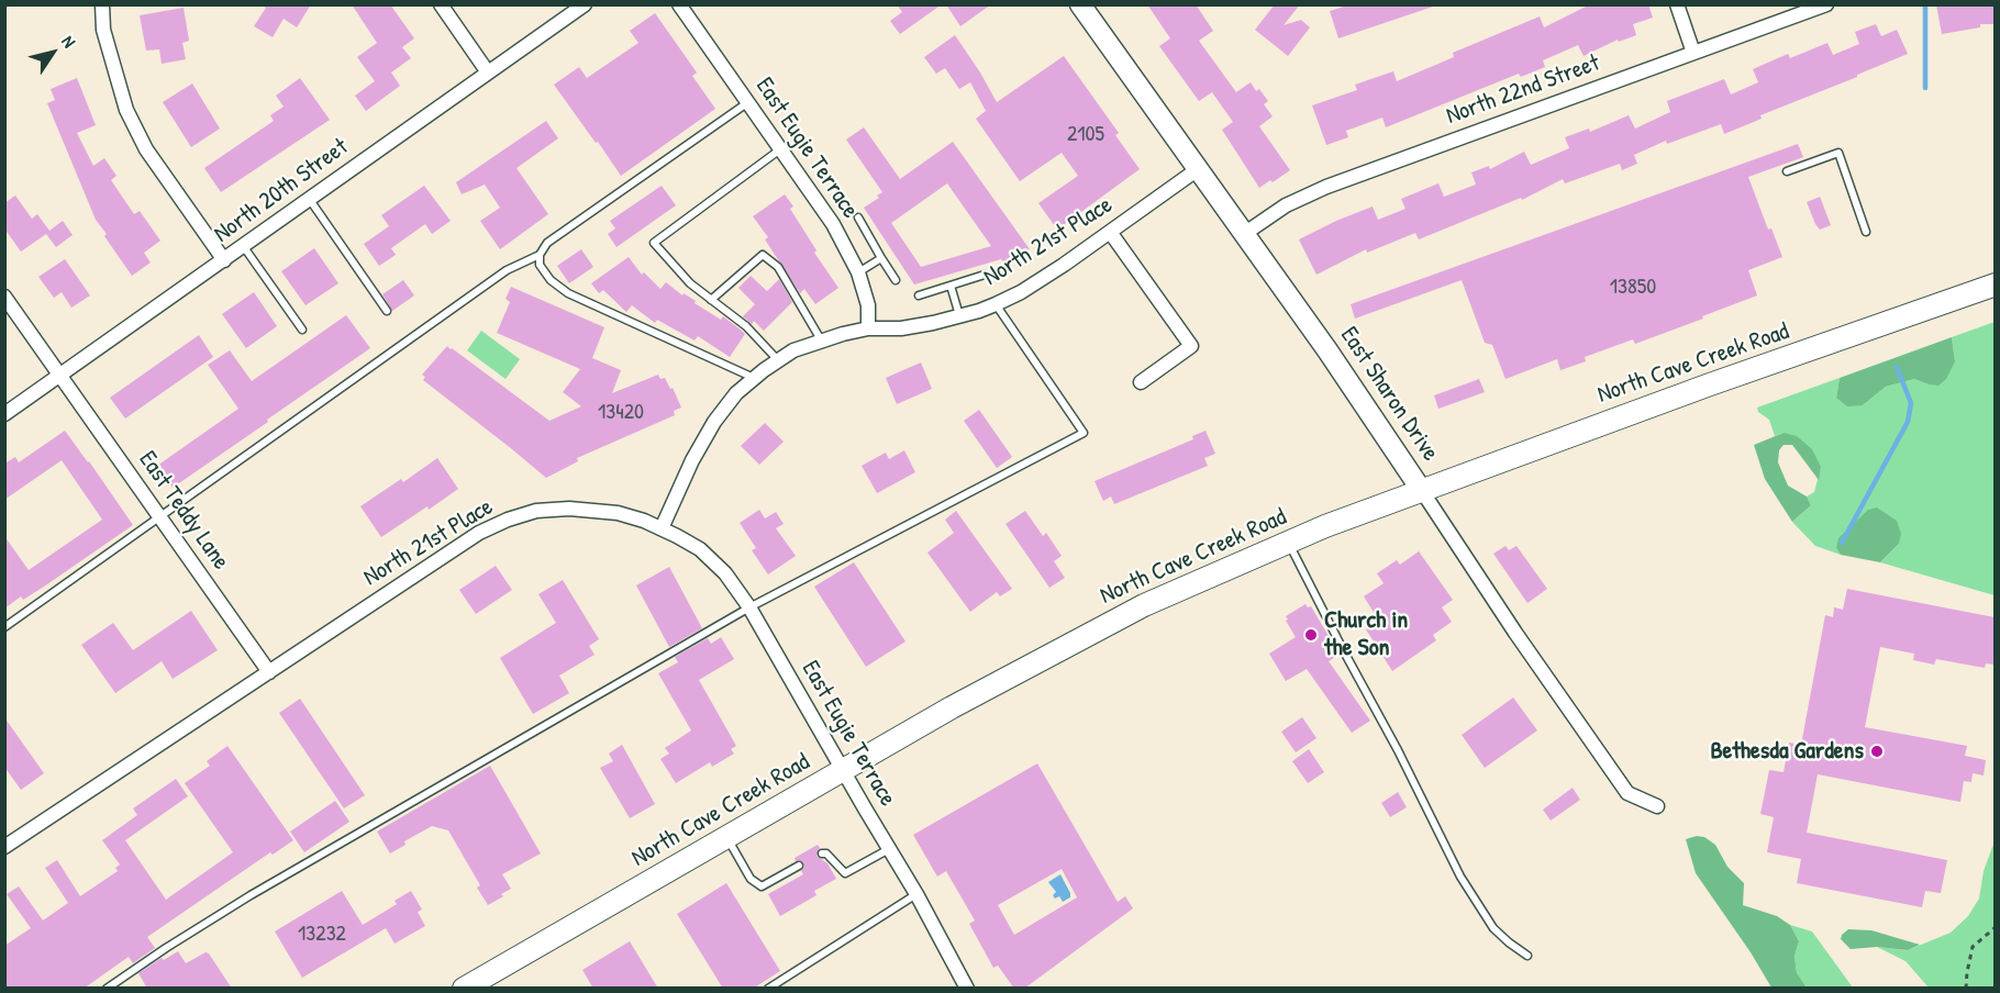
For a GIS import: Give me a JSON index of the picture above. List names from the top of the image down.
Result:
{
  "streets": {
    "main road": ["North Cave Creek Road"],
    "street": [
      "North 22nd Street",
      "East Eugie Terrace",
      "North 20th Street",
      "North 21st Place",
      "East Sharon Drive",
      "East Teddy Lane"
    ]
  },
  "crossings": [
    ["North 22nd Street", "East Sharon Drive"],
    ["East Eugie Terrace", "North 21st Place"],
    ["East Eugie Terrace", "North Cave Creek Road"],
    ["North 20th Street", "East Teddy Lane"],
    ["North 21st Place", "East Sharon Drive"],
    ["North 21st Place", "East Teddy Lane"],
    ["North Cave Creek Road", "East Sharon Drive"]
  ],
  "places": ["Church in the Son", "Bethesda Gardens"],
  "house_numbers": [
    "2105",
    "13850",
    "13420",
    "13232"
  ],
  "north": "top right"
}
